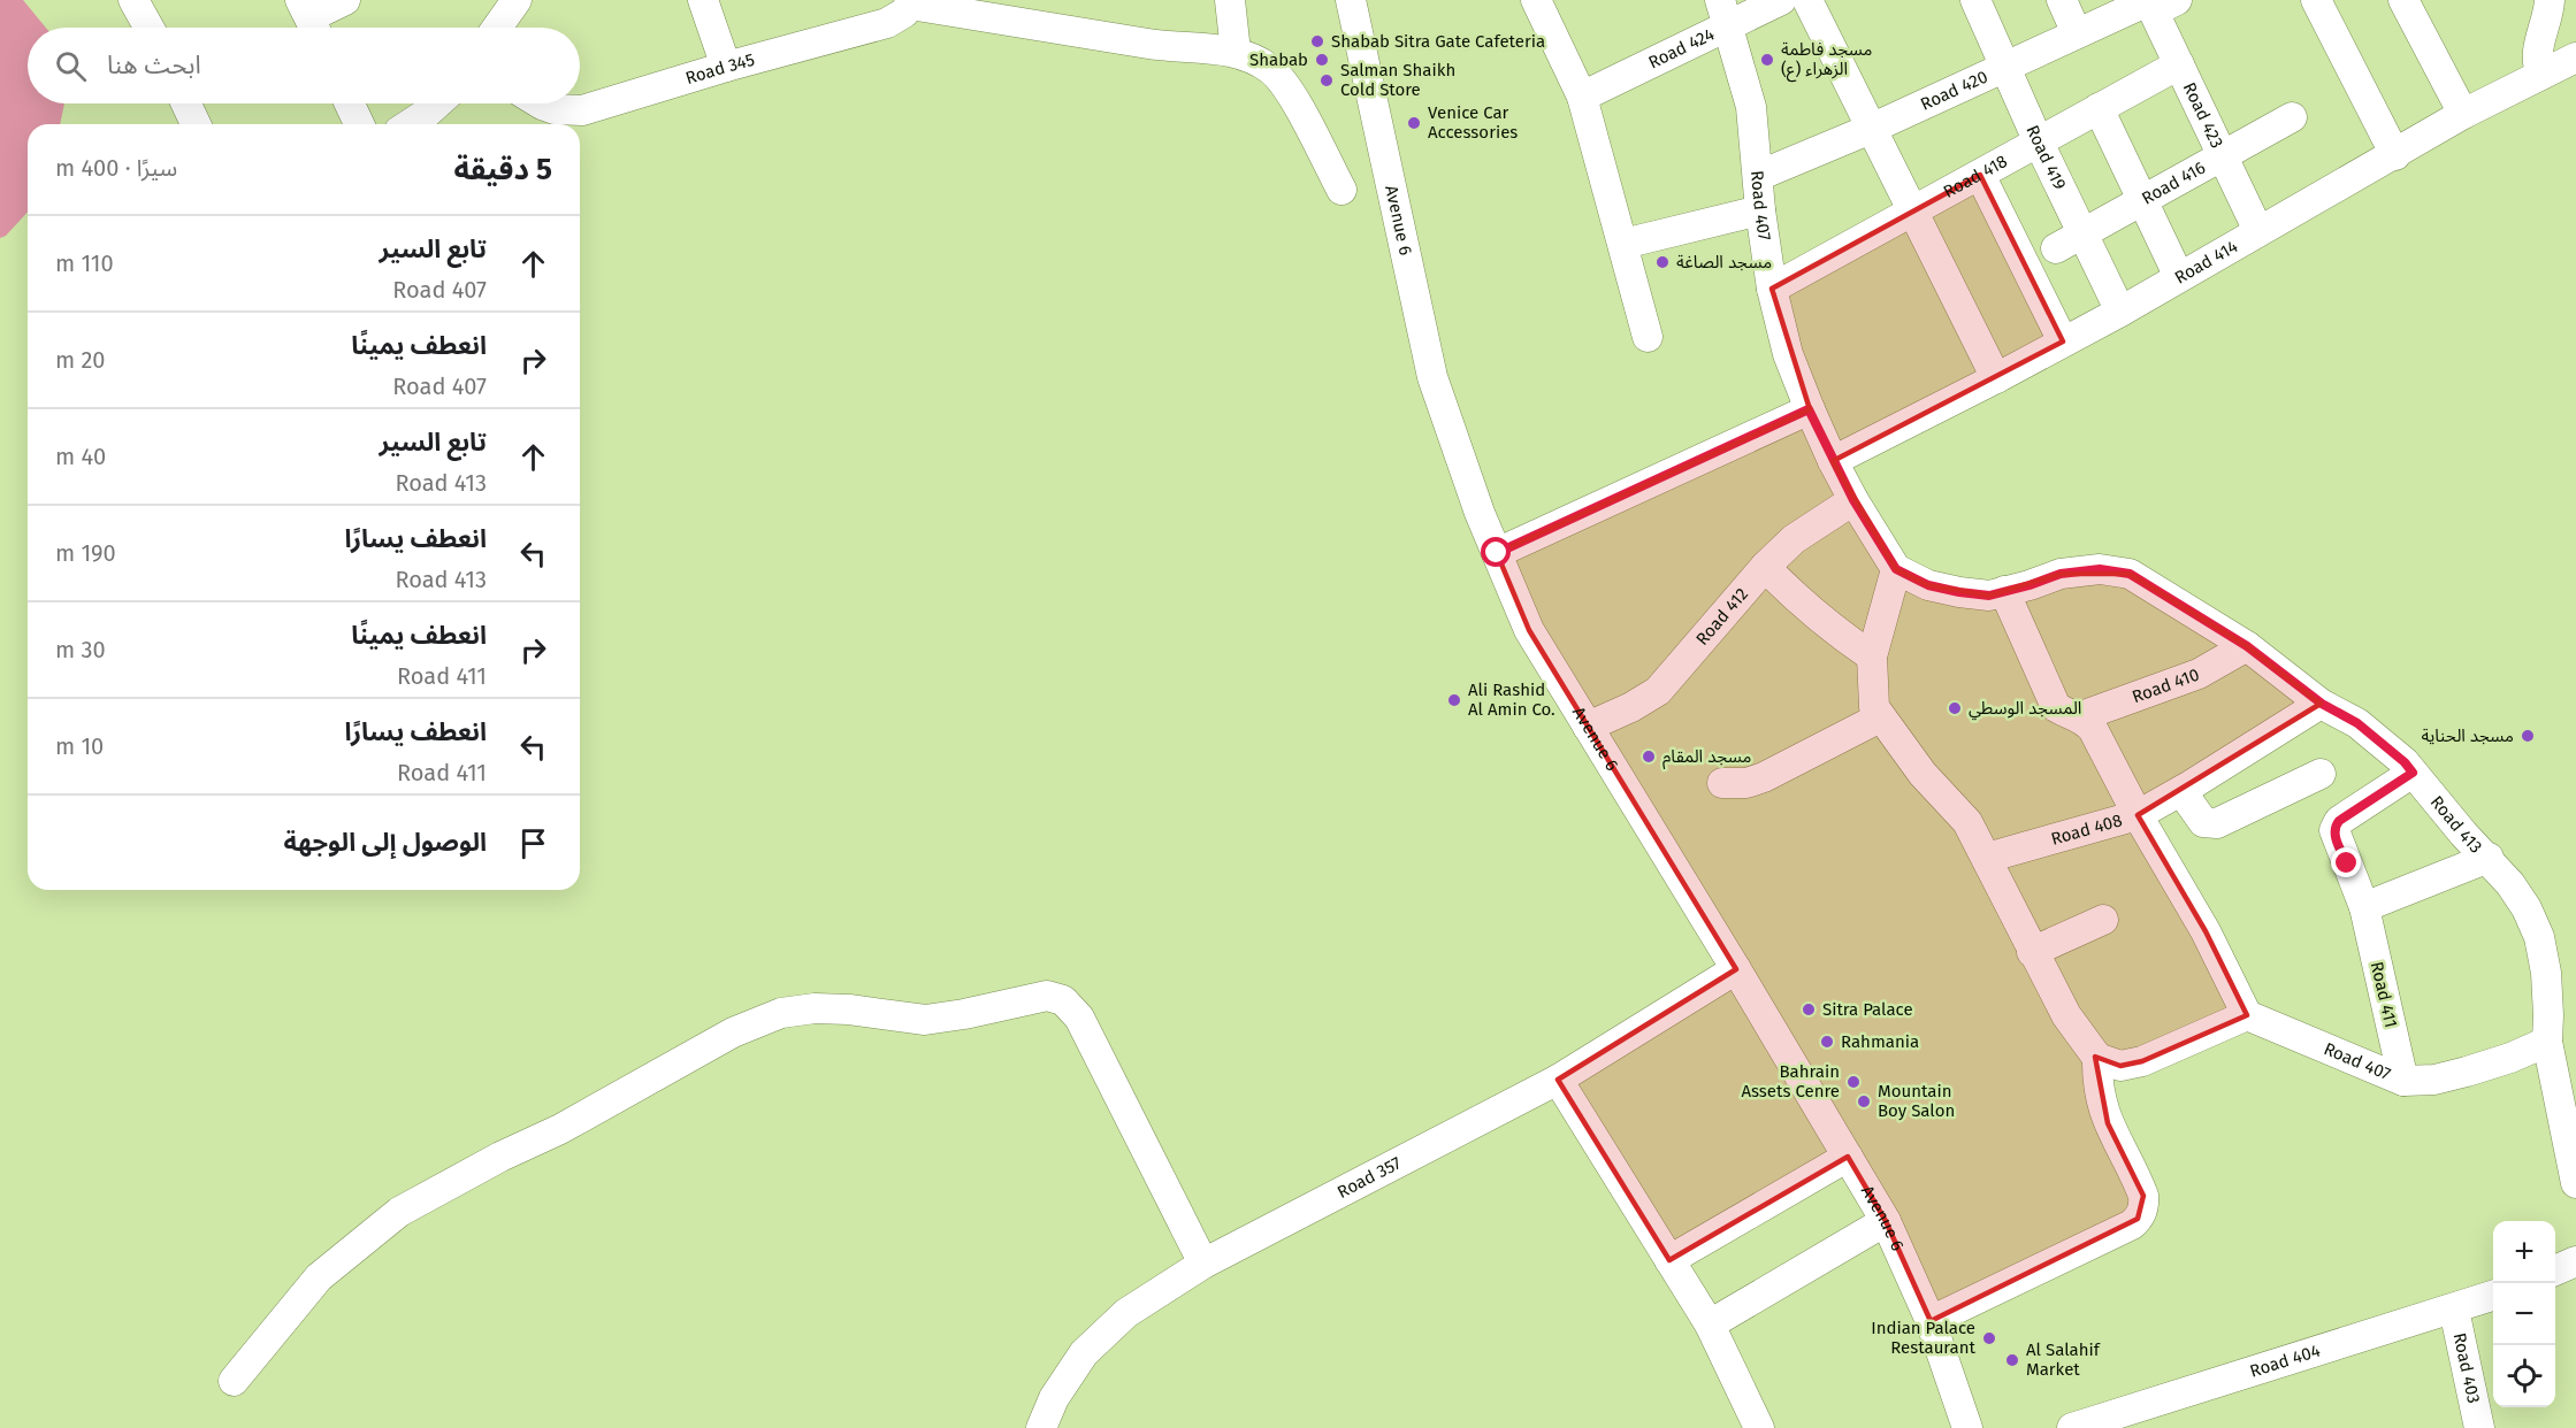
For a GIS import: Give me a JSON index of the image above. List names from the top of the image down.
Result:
{
  "streets": {
    "street": [
      "Road 424",
      "Road 345",
      "Road 420",
      "Road 423",
      "Road 419",
      "Road 418",
      "Road 416",
      "Road 407",
      "Avenue 6",
      "Road 414",
      "Road 412",
      "Road 410",
      "Road 413",
      "Road 408",
      "Road 411",
      "Road 357",
      "Road 404",
      "Road 403"
    ]
  },
  "crossings": [
    ["Road 424", "Road 407"],
    ["Road 420", "Road 423"],
    ["Road 420", "Road 419"],
    ["Road 420", "Road 407"],
    ["Road 423", "Road 418"],
    ["Road 423", "Road 416"],
    ["Road 423", "Road 414"],
    ["Road 419", "Road 418"],
    ["Road 419", "Road 416"],
    ["Road 419", "Road 414"],
    ["Road 418", "Road 407"],
    ["Road 407", "Road 414"],
    ["Road 407", "Road 413"],
    ["Road 407", "Road 411"],
    ["Avenue 6", "Road 412"],
    ["Avenue 6", "Road 357"],
    ["Road 410", "Road 413"],
    ["Road 413", "Road 408"],
    ["Road 413", "Road 411"],
    ["Road 404", "Road 403"]
  ],
  "places": [
    "Shabab Sitra Gate Cafeteria",
    "Shabab",
    "مسجد فاطمة الزهراء (ع)",
    "Salman Shaikh Cold Store",
    "Venice Car Accessories",
    "مسجد الصاغة",
    "Ali Rashid Al Amin Co.",
    "المسجد الوسطي",
    "مسجد الحناية",
    "مسجد المقام",
    "Sitra Palace",
    "Rahmania",
    "Bahrain Assets Cenre",
    "Mountain Boy Salon",
    "Indian Palace Restaurant",
    "Al Salahif Market"
  ],
  "page": {
    "search": "ابحث هنا",
    "heading": ["5 دقيقة", "سيرًا · 400 m"],
    "list": [
      ["تابع السير", "Road 407", "110 m"],
      ["انعطف يمينًا", "Road 407", "20 m"],
      ["تابع السير", "Road 413", "40 m"],
      ["انعطف يسارًا", "Road 413", "190 m"],
      ["انعطف يمينًا", "Road 411", "30 m"],
      ["انعطف يسارًا", "Road 411", "10 m"],
      "الوصول إلى الوجهة"
    ],
    "map_buttons": ["+", "−"]
  }
}
